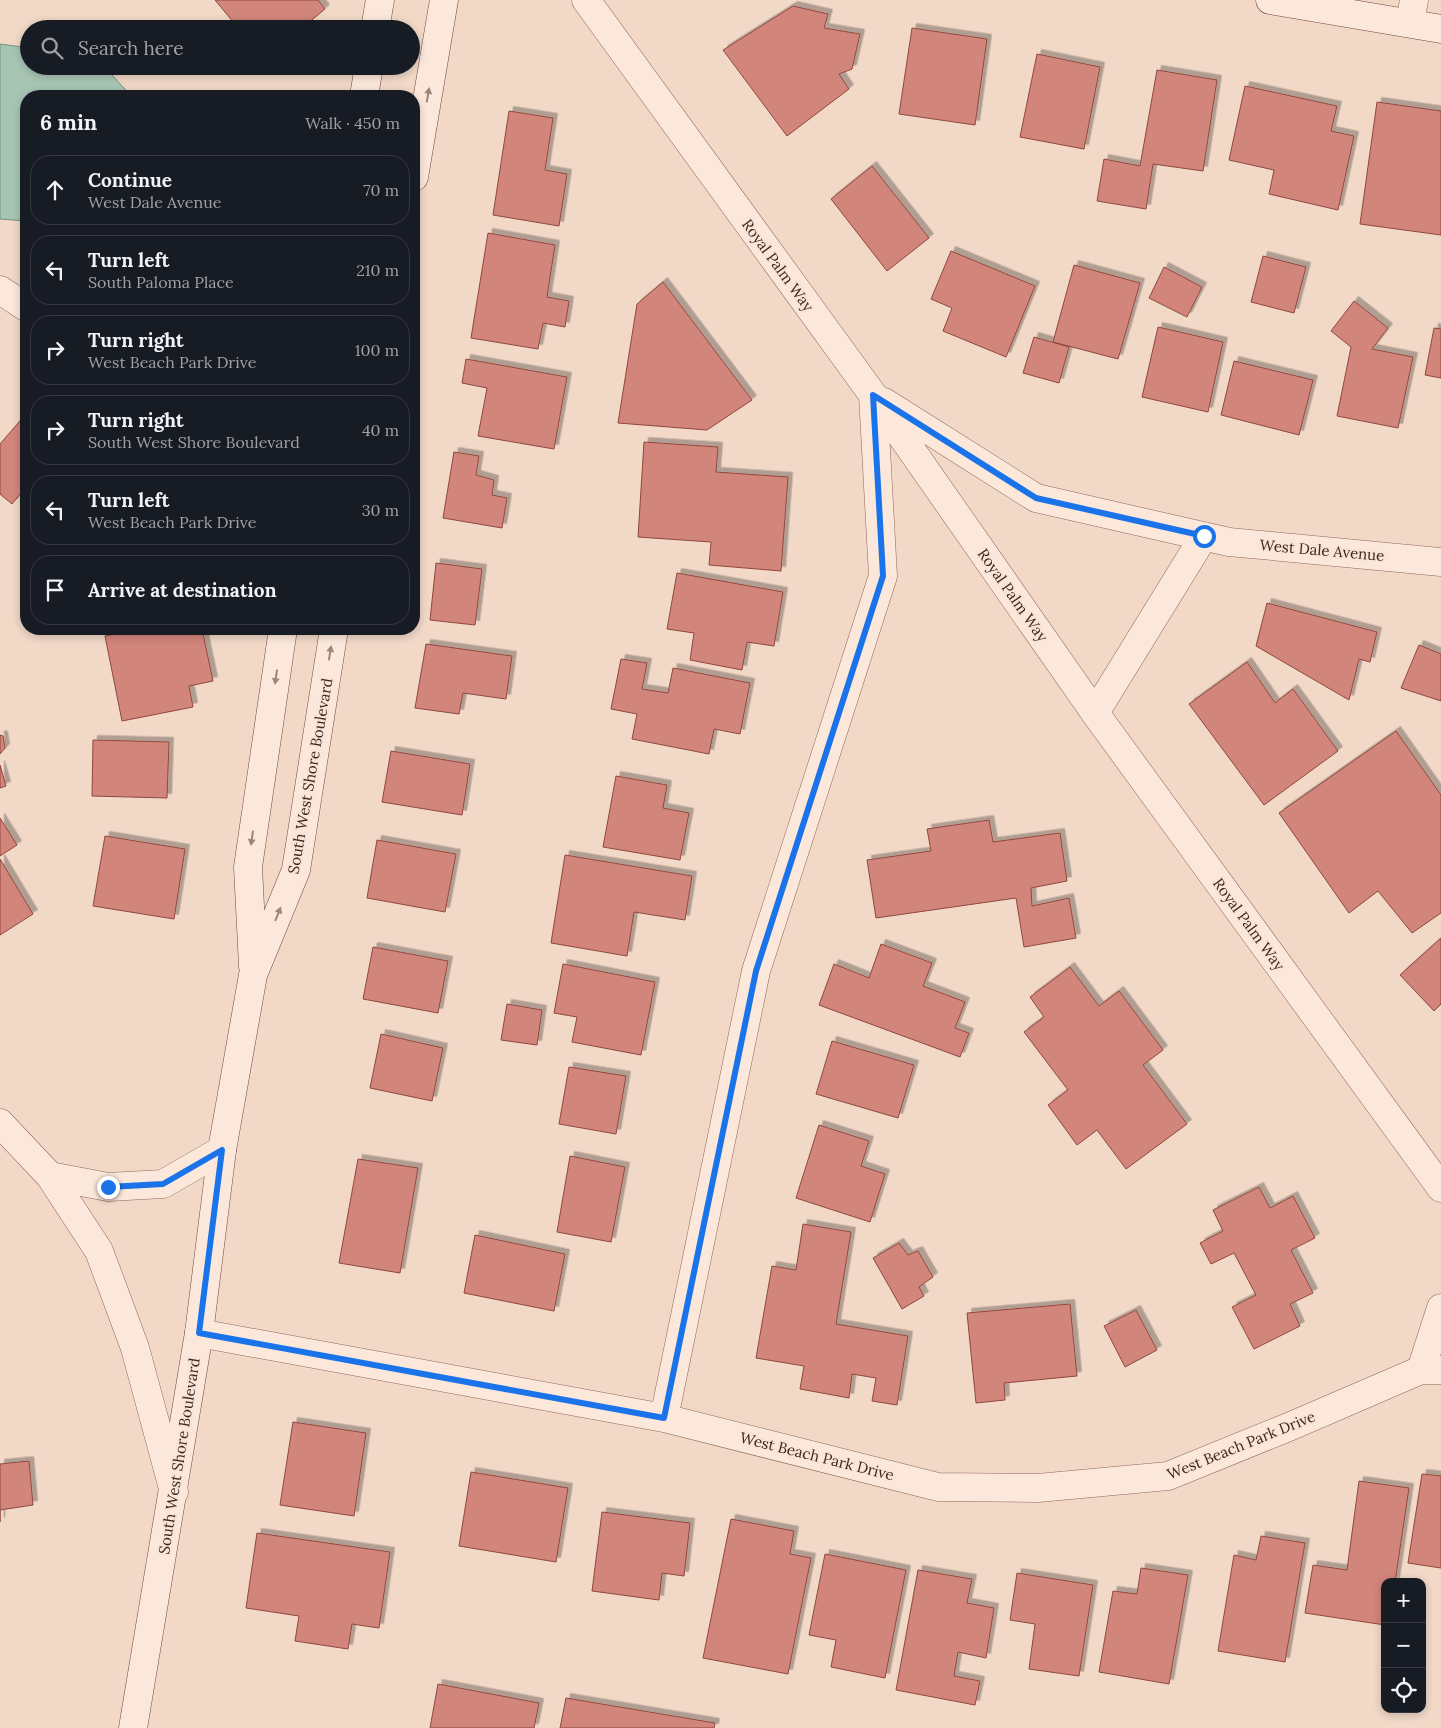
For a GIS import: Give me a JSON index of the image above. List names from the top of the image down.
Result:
{
  "streets": {
    "street": [
      "Royal Palm Way",
      "West Dale Avenue",
      "South West Shore Boulevard",
      "West Beach Park Drive"
    ]
  },
  "crossings": [
    ["Royal Palm Way", "West Dale Avenue"],
    ["South West Shore Boulevard", "West Beach Park Drive"]
  ],
  "page": {
    "search": "Search here",
    "heading": ["6 min", "Walk · 450 m"],
    "list": [
      ["Continue", "West Dale Avenue", "70 m"],
      ["Turn left", "South Paloma Place", "210 m"],
      ["Turn right", "West Beach Park Drive", "100 m"],
      ["Turn right", "South West Shore Boulevard", "40 m"],
      ["Turn left", "West Beach Park Drive", "30 m"],
      "Arrive at destination"
    ],
    "map_buttons": ["+", "−"]
  }
}
